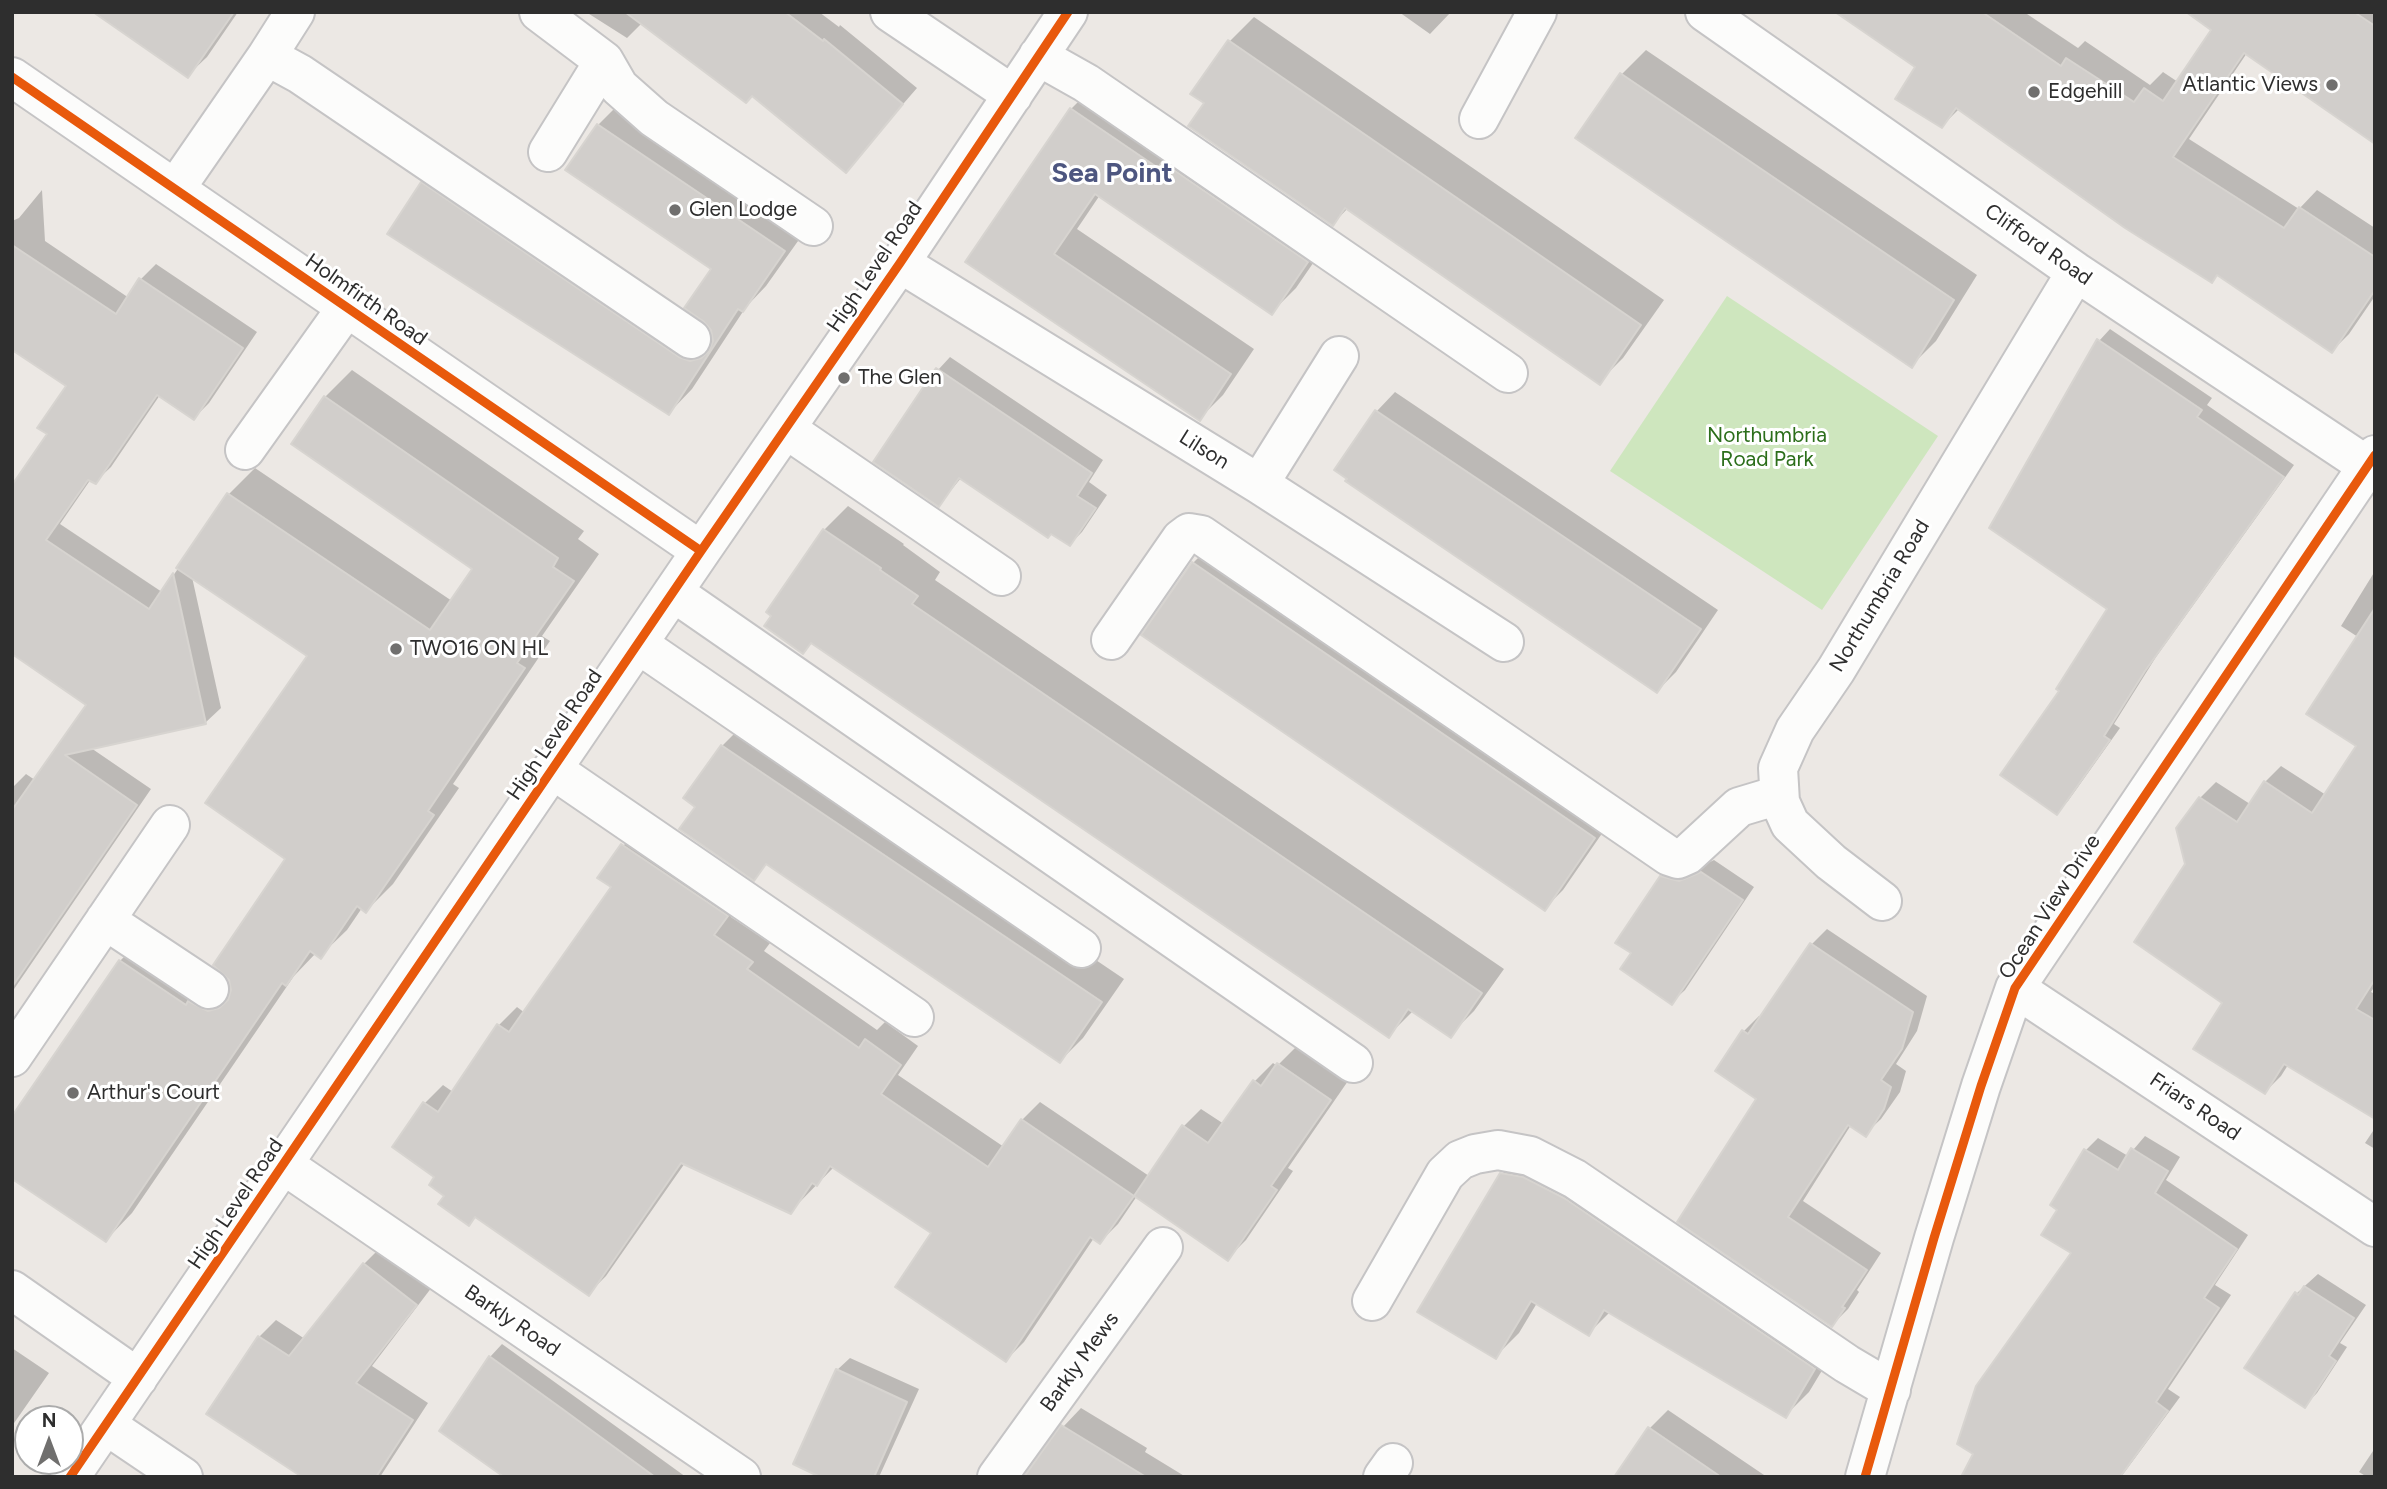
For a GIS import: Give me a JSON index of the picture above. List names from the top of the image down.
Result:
{
  "streets": {
    "street": [
      "Clifford Road",
      "High Level Road",
      "Holmfirth Road",
      "Lilson",
      "Northumbria Road",
      "Ocean View Drive",
      "Friars Road",
      "Barkly Road",
      "Barkly Mews"
    ]
  },
  "crossings": [
    ["Clifford Road", "Northumbria Road"],
    ["Clifford Road", "Ocean View Drive"],
    ["High Level Road", "Holmfirth Road"],
    ["High Level Road", "Lilson"],
    ["High Level Road", "Barkly Road"],
    ["Ocean View Drive", "Friars Road"]
  ],
  "districts": ["Sea Point"],
  "parks": ["Northumbria Road Park"],
  "places": [
    "Atlantic Views",
    "Edgehill",
    "Glen Lodge",
    "The Glen",
    "TWO16 ON HL",
    "Arthur's Court"
  ],
  "north": "top"
}
